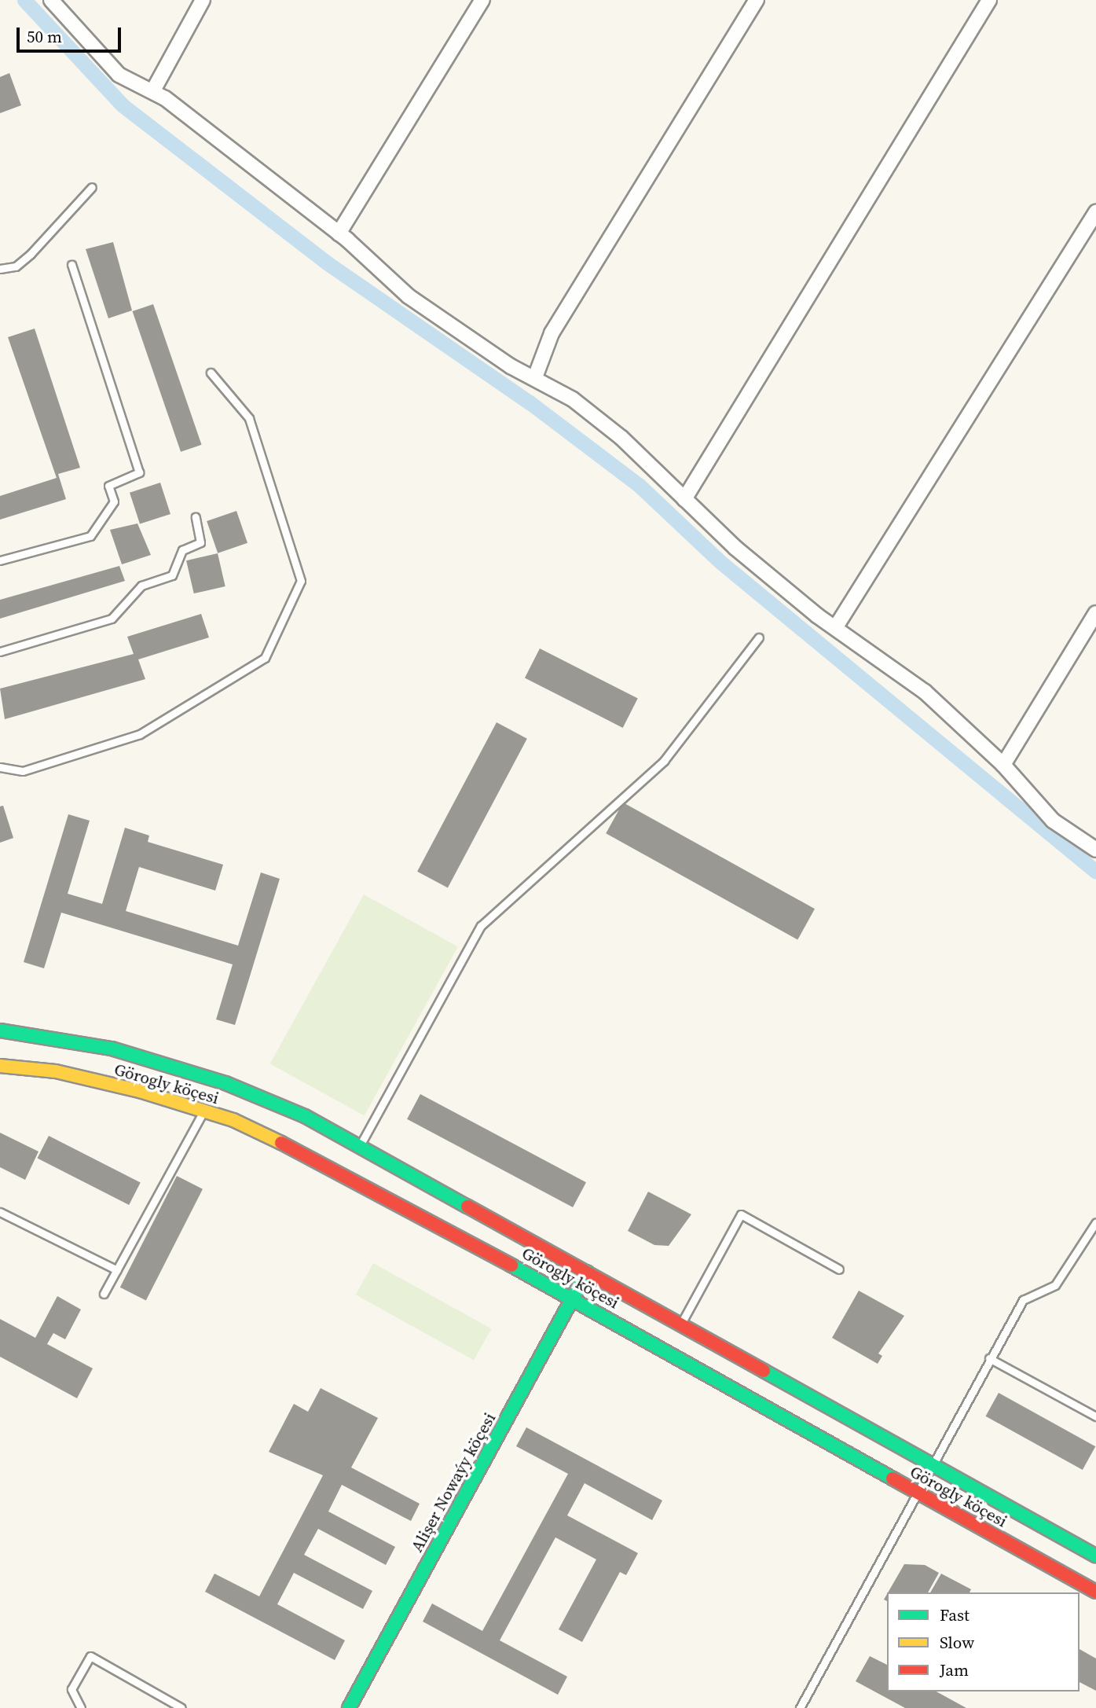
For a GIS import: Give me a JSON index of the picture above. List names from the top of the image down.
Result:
{
  "streets": {
    "main road": ["Görogly köçesi", "Alişer Nowaýy köçesi"]
  },
  "crossings": [
    ["Görogly köçesi", "Alişer Nowaýy köçesi"]
  ],
  "legend": ["Fast", "Slow", "Jam"],
  "scale_bar": "50 m"
}
